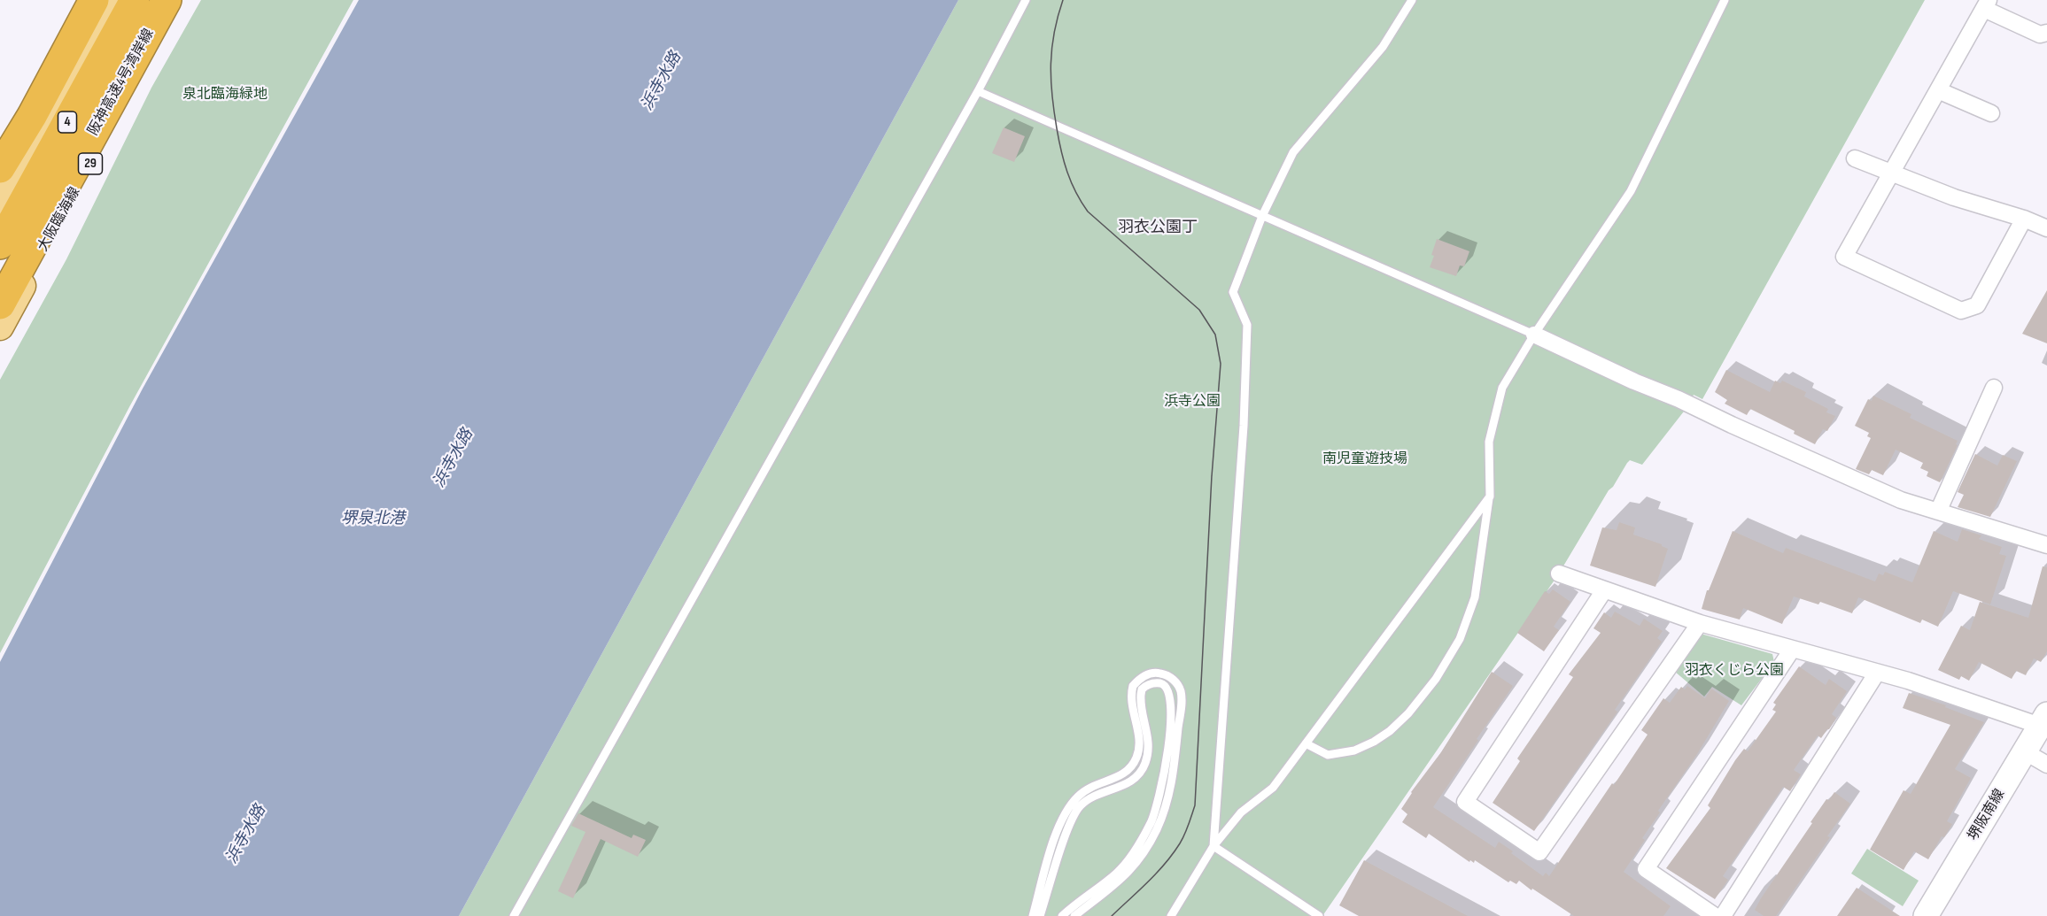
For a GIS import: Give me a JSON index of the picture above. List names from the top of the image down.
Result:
{
  "streets": {
    "highway": ["阪神高速4号湾岸線", "4"],
    "main road": ["29", "大阪臨海線", "堺阪南線"]
  },
  "districts": ["羽衣公園丁"],
  "water": ["浜寺水路", "堺泉北港"],
  "parks": [
    "泉北臨海緑地",
    "浜寺公園",
    "南児童遊技場",
    "羽衣くじら公園"
  ]
}
